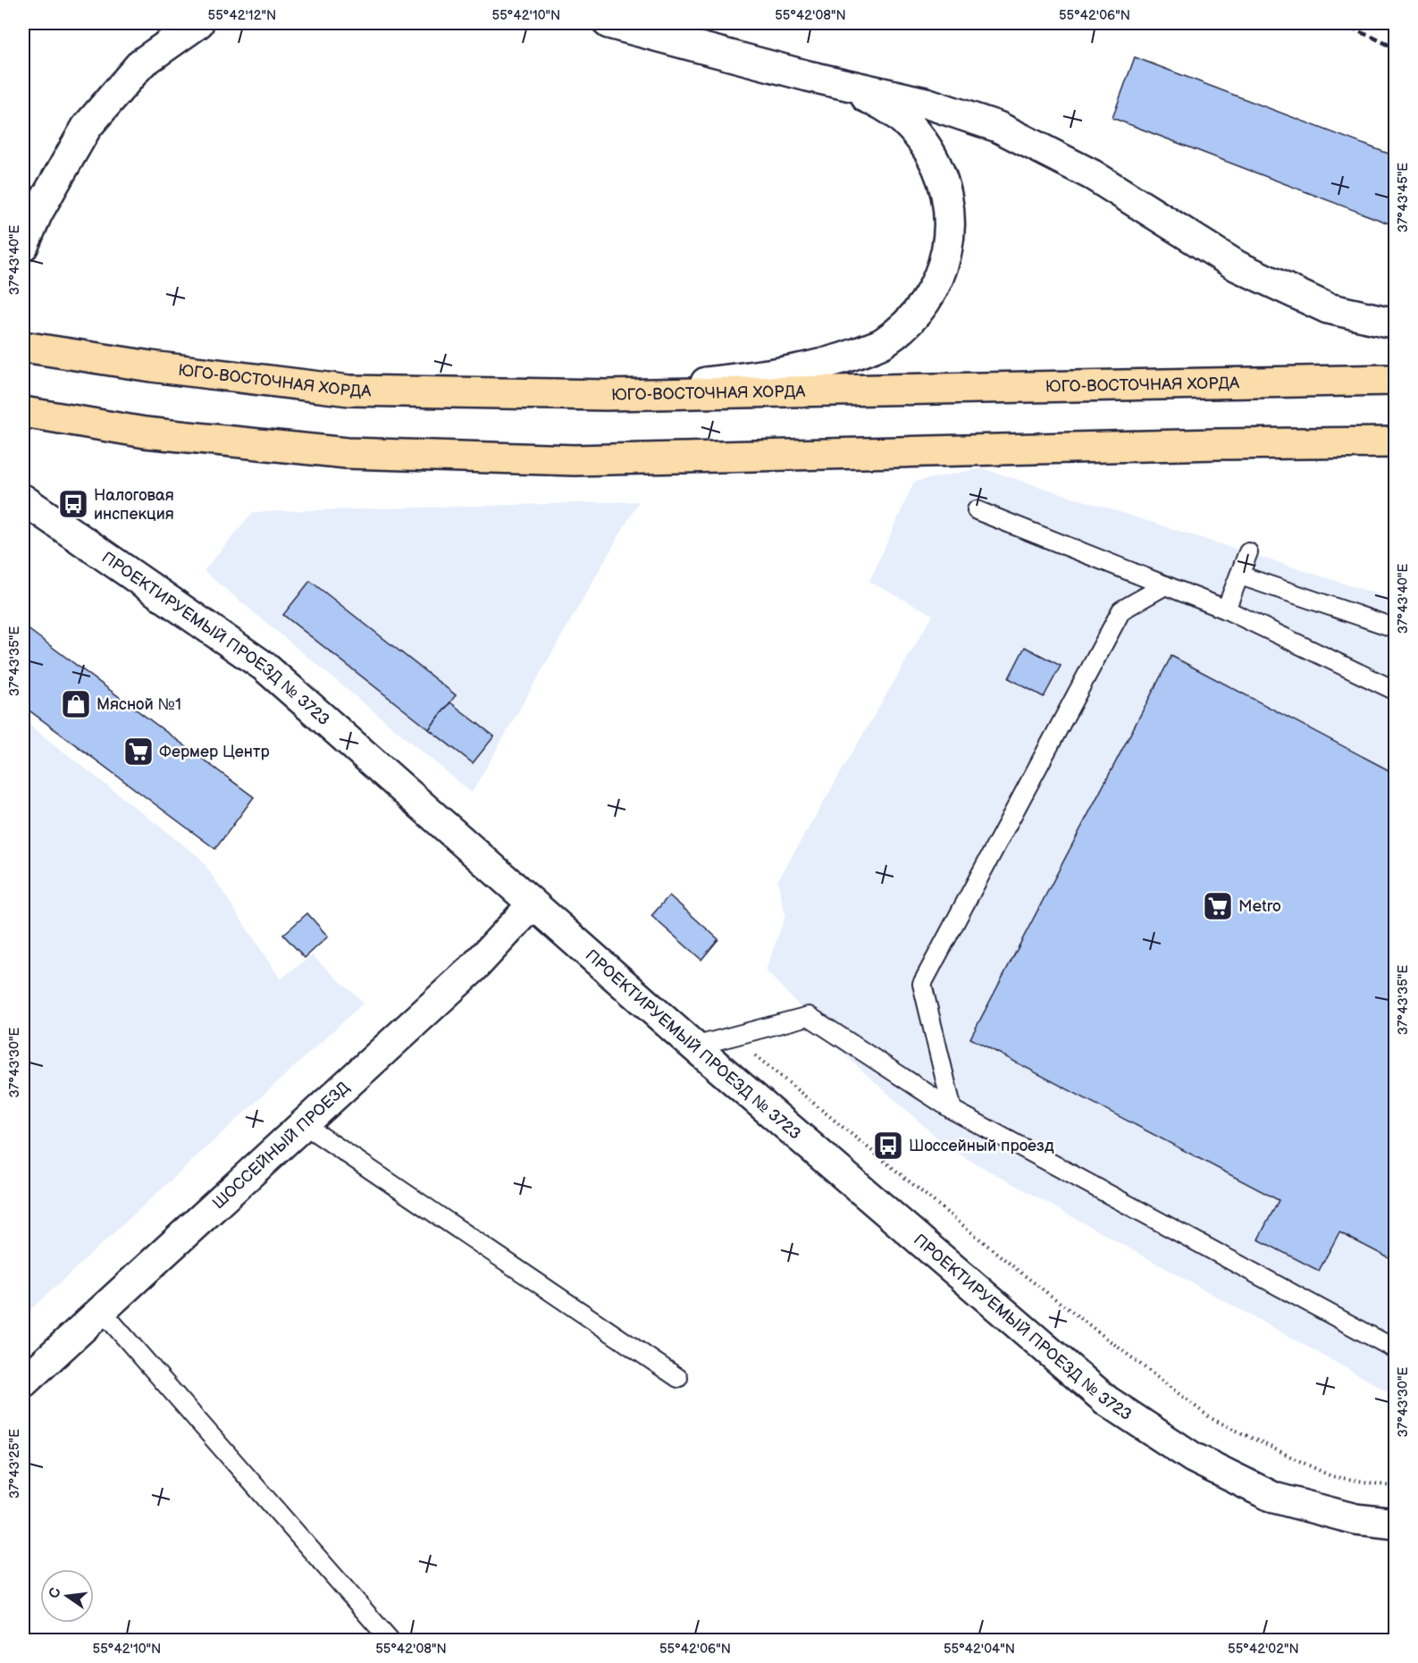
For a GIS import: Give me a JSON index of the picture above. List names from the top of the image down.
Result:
{
  "streets": {
    "main road": ["ЮГО-ВОСТОЧНАЯ ХОРДА", "ПРОЕКТИРУЕМЫЙ ПРОЕЗД № 3723", "ШОССЕЙНЫЙ ПРОЕЗД"]
  },
  "crossings": [
    ["ПРОЕКТИРУЕМЫЙ ПРОЕЗД № 3723", "ШОССЕЙНЫЙ ПРОЕЗД"]
  ],
  "places": {
    "bus stop": ["Налоговая инспекция", "Шоссейный проезд"],
    "shop": ["Мясной №1"],
    "supermarket": ["Фермер Центр", "Metro"]
  },
  "north": "left",
  "coordinates": [
    "55°42'12\"N",
    "55°42'10\"N",
    "55°42'08\"N",
    "55°42'06\"N",
    "37°43'45\"E",
    "37°43'40\"E",
    "37°43'35\"E",
    "37°43'30\"E",
    "37°43'25\"E",
    "55°42'04\"N",
    "55°42'02\"N"
  ]
}
